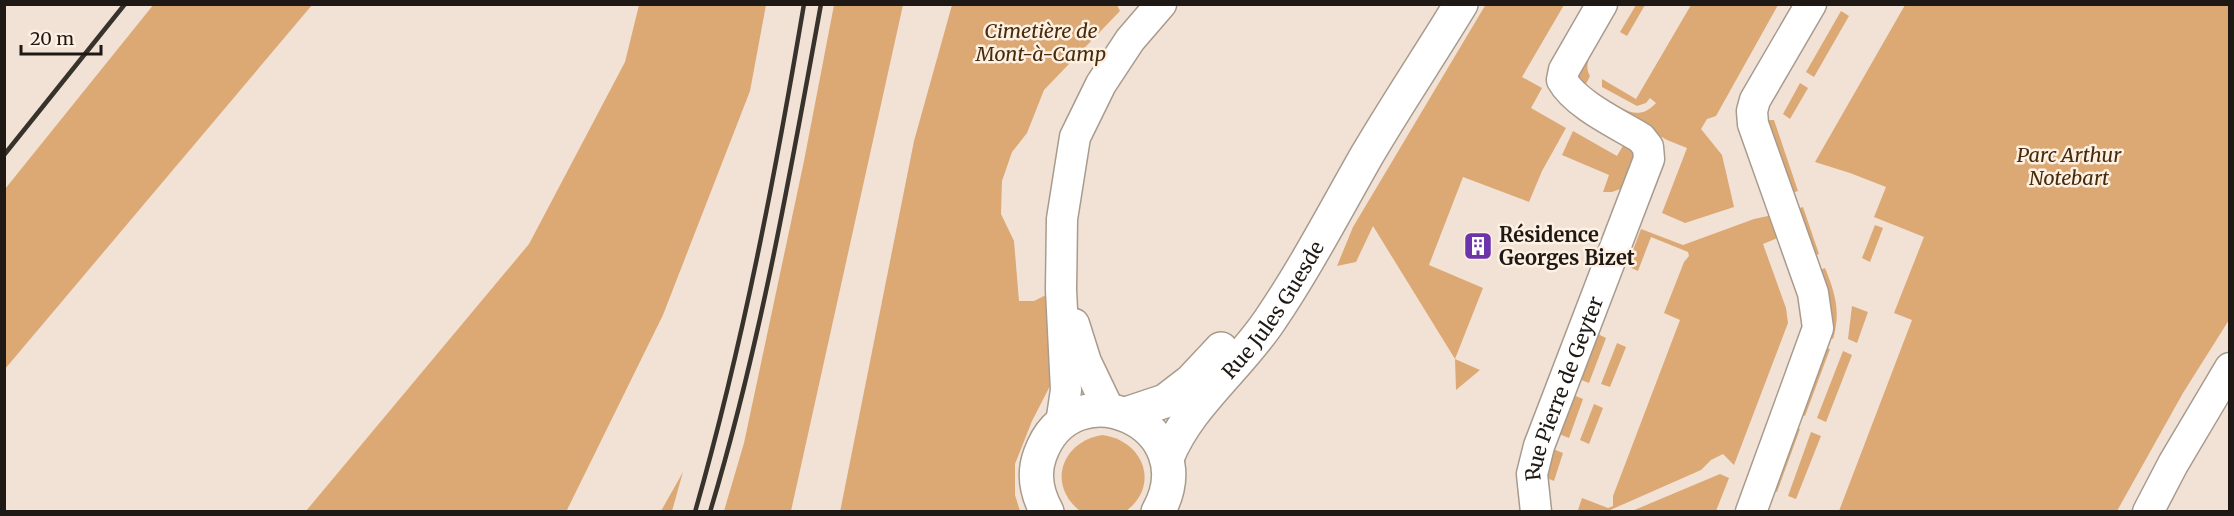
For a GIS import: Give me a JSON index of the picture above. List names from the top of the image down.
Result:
{
  "streets": {
    "street": ["Rue Jules Guesde", "Rue Pierre de Geyter"]
  },
  "parks": ["Cimetière de Mont-à-Camp", "Parc Arthur Notebart"],
  "places": {
    "building": ["Résidence Georges Bizet"]
  },
  "scale_bar": "20 m"
}
